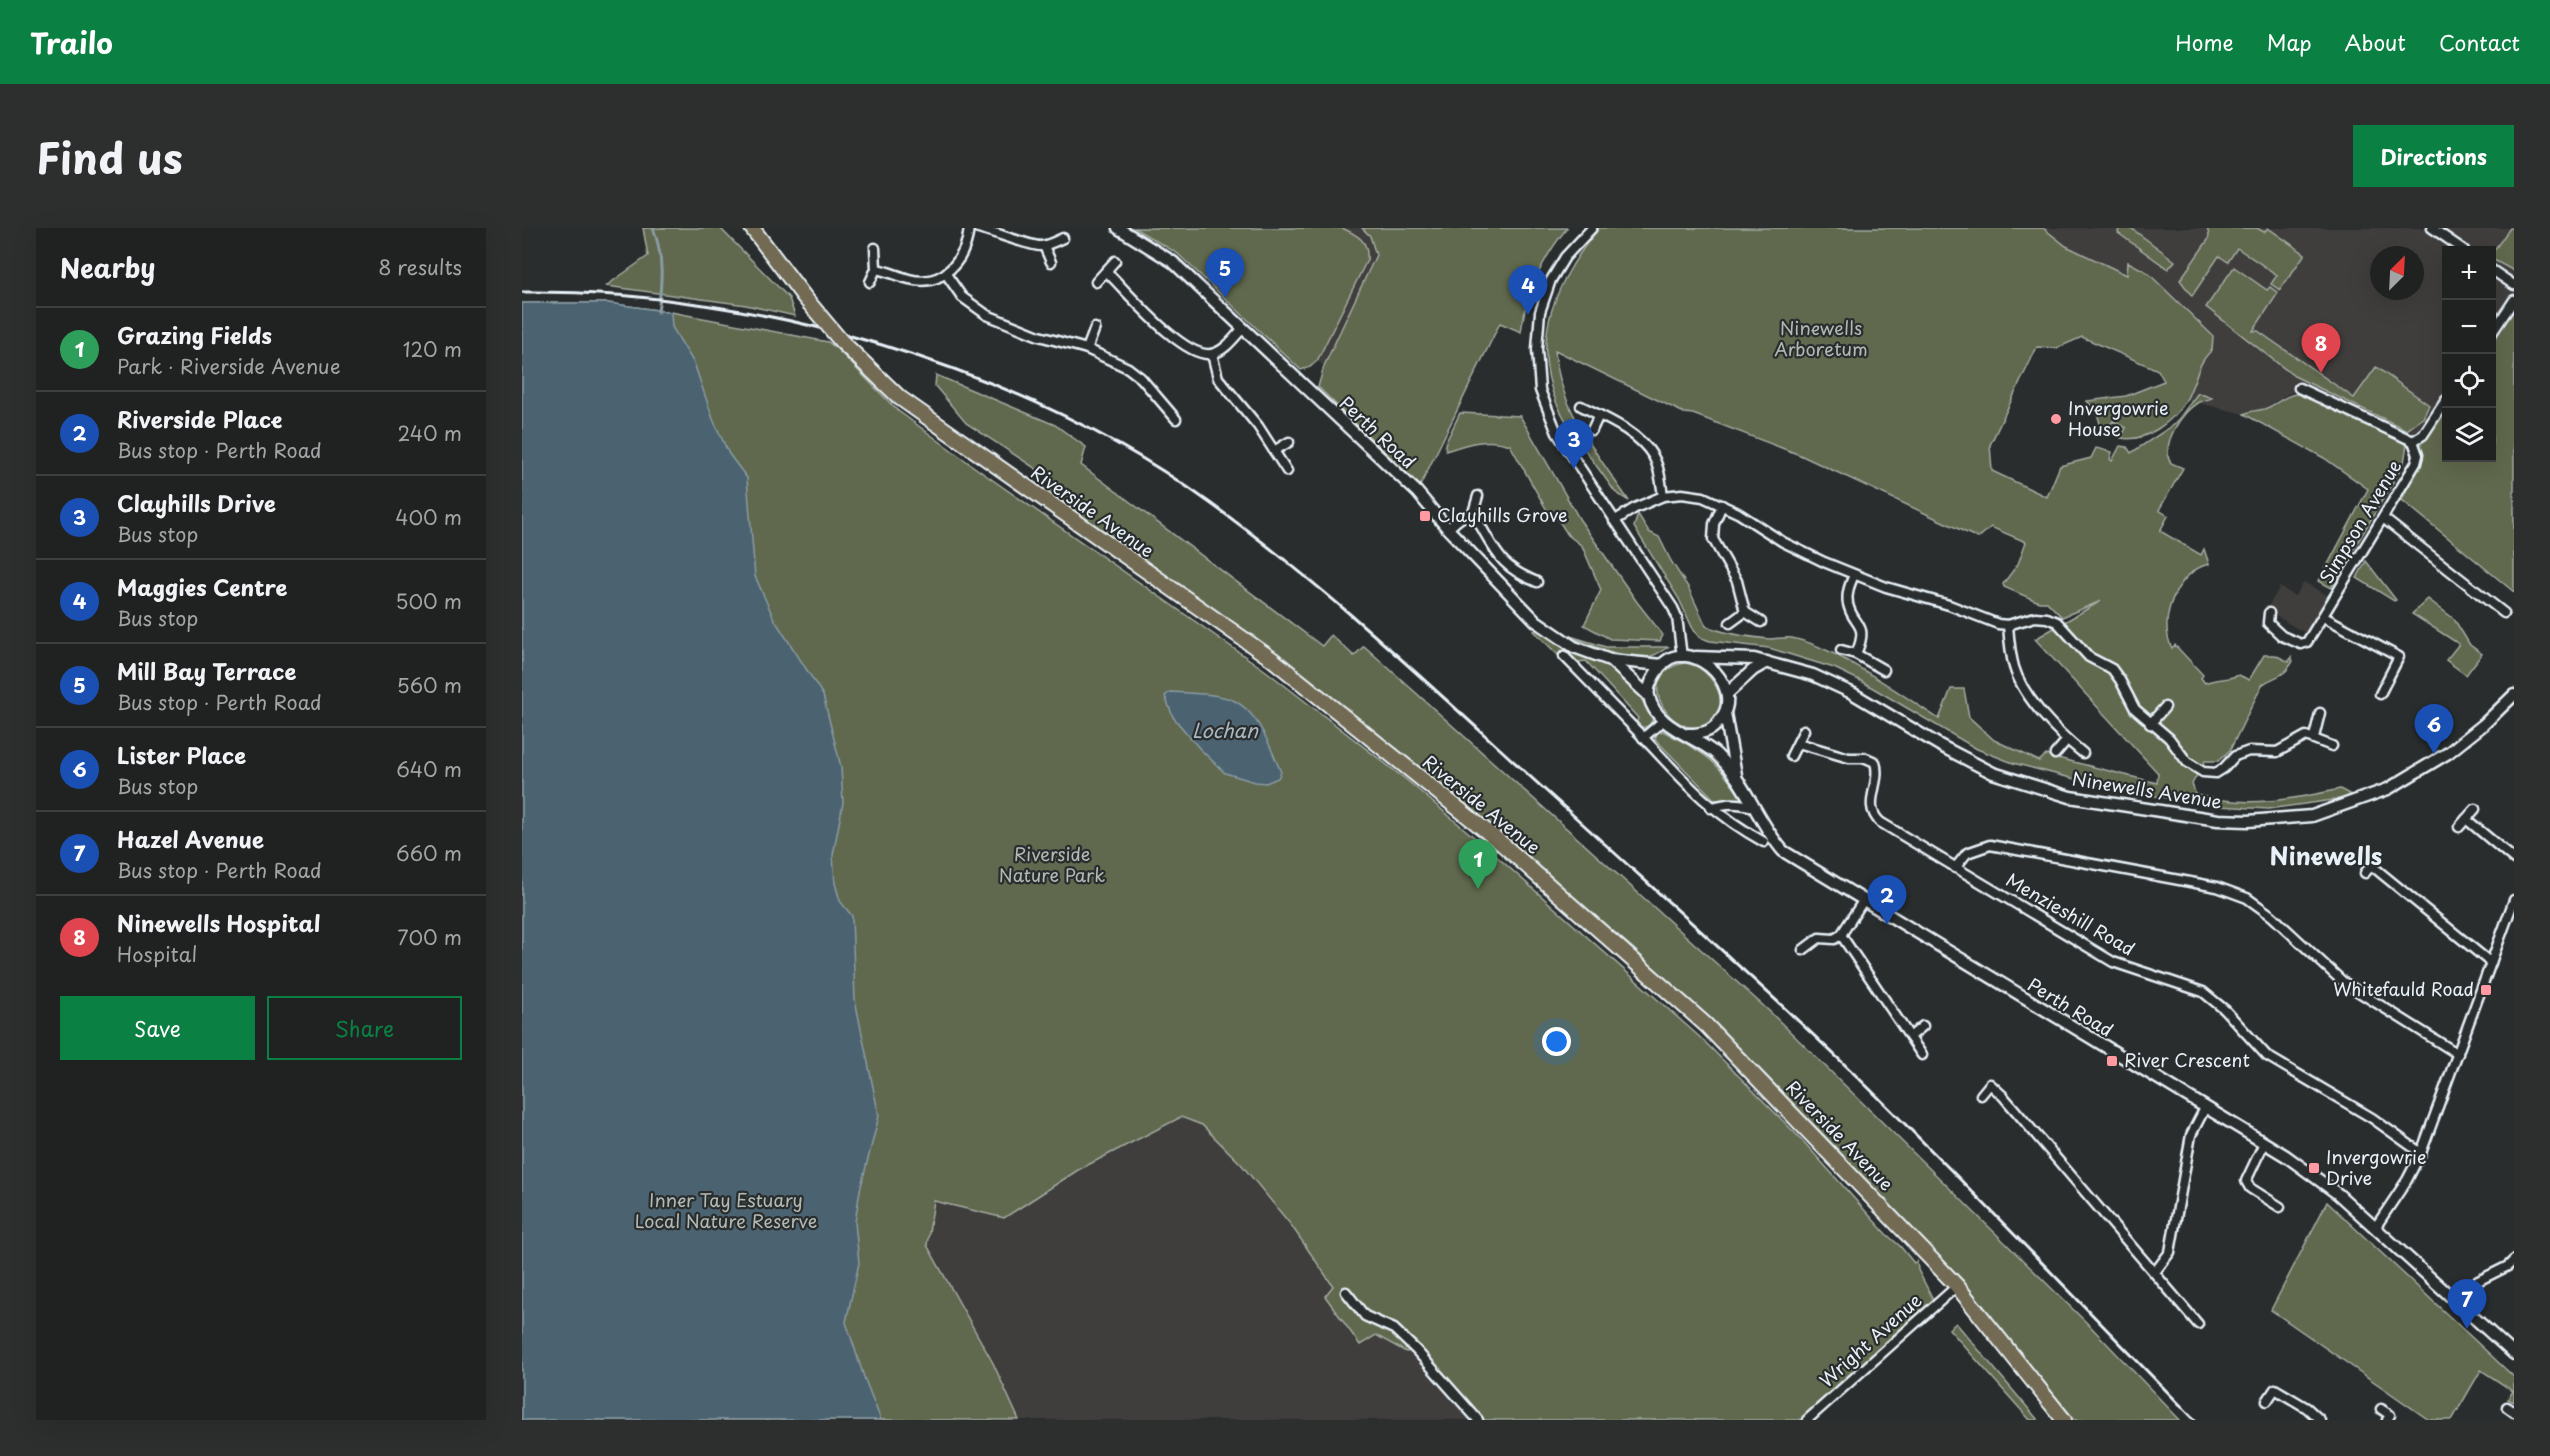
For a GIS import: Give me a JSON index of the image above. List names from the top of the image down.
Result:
{
  "streets": {
    "main road": ["Riverside Avenue"],
    "street": [
      "Perth Road",
      "Simpson Avenue",
      "Ninewells Avenue",
      "Menzieshill Road",
      "Wright Avenue"
    ]
  },
  "crossings": [
    ["Perth Road", "Ninewells Avenue"],
    ["Riverside Avenue", "Wright Avenue"]
  ],
  "districts": ["Ninewells"],
  "water": ["Lochan"],
  "parks": ["Ninewells Arboretum", "Riverside Nature Park", "Inner Tay Estuary Local Nature Reserve"],
  "places": {
    "other": ["Invergowrie House"],
    "transit": [
      "Clayhills Grove",
      "Whitefauld Road",
      "River Crescent",
      "Invergowrie Drive"
    ]
  },
  "north": "top right",
  "page": {
    "header": "Trailo",
    "nav": [
      "Home",
      "Map",
      "About",
      "Contact"
    ],
    "title": "Find us",
    "buttons": [
      "Directions",
      ["Save", "Share"]
    ],
    "heading": ["Nearby", "8 results"],
    "map_buttons": ["+", "−"],
    "pins": [
      "5",
      "4",
      "8",
      "3",
      "6",
      "1",
      "2",
      "7"
    ],
    "list": [
      {
        "mark": "1",
        "name": "Grazing Fields",
        "note": "Park · Riverside Avenue",
        "value": "120 m"
      },
      {
        "mark": "2",
        "name": "Riverside Place",
        "note": "Bus stop · Perth Road",
        "value": "240 m"
      },
      {
        "mark": "3",
        "name": "Clayhills Drive",
        "note": "Bus stop",
        "value": "400 m"
      },
      {
        "mark": "4",
        "name": "Maggies Centre",
        "note": "Bus stop",
        "value": "500 m"
      },
      {
        "mark": "5",
        "name": "Mill Bay Terrace",
        "note": "Bus stop · Perth Road",
        "value": "560 m"
      },
      {
        "mark": "6",
        "name": "Lister Place",
        "note": "Bus stop",
        "value": "640 m"
      },
      {
        "mark": "7",
        "name": "Hazel Avenue",
        "note": "Bus stop · Perth Road",
        "value": "660 m"
      },
      {
        "mark": "8",
        "name": "Ninewells Hospital",
        "note": "Hospital",
        "value": "700 m"
      }
    ]
  }
}
